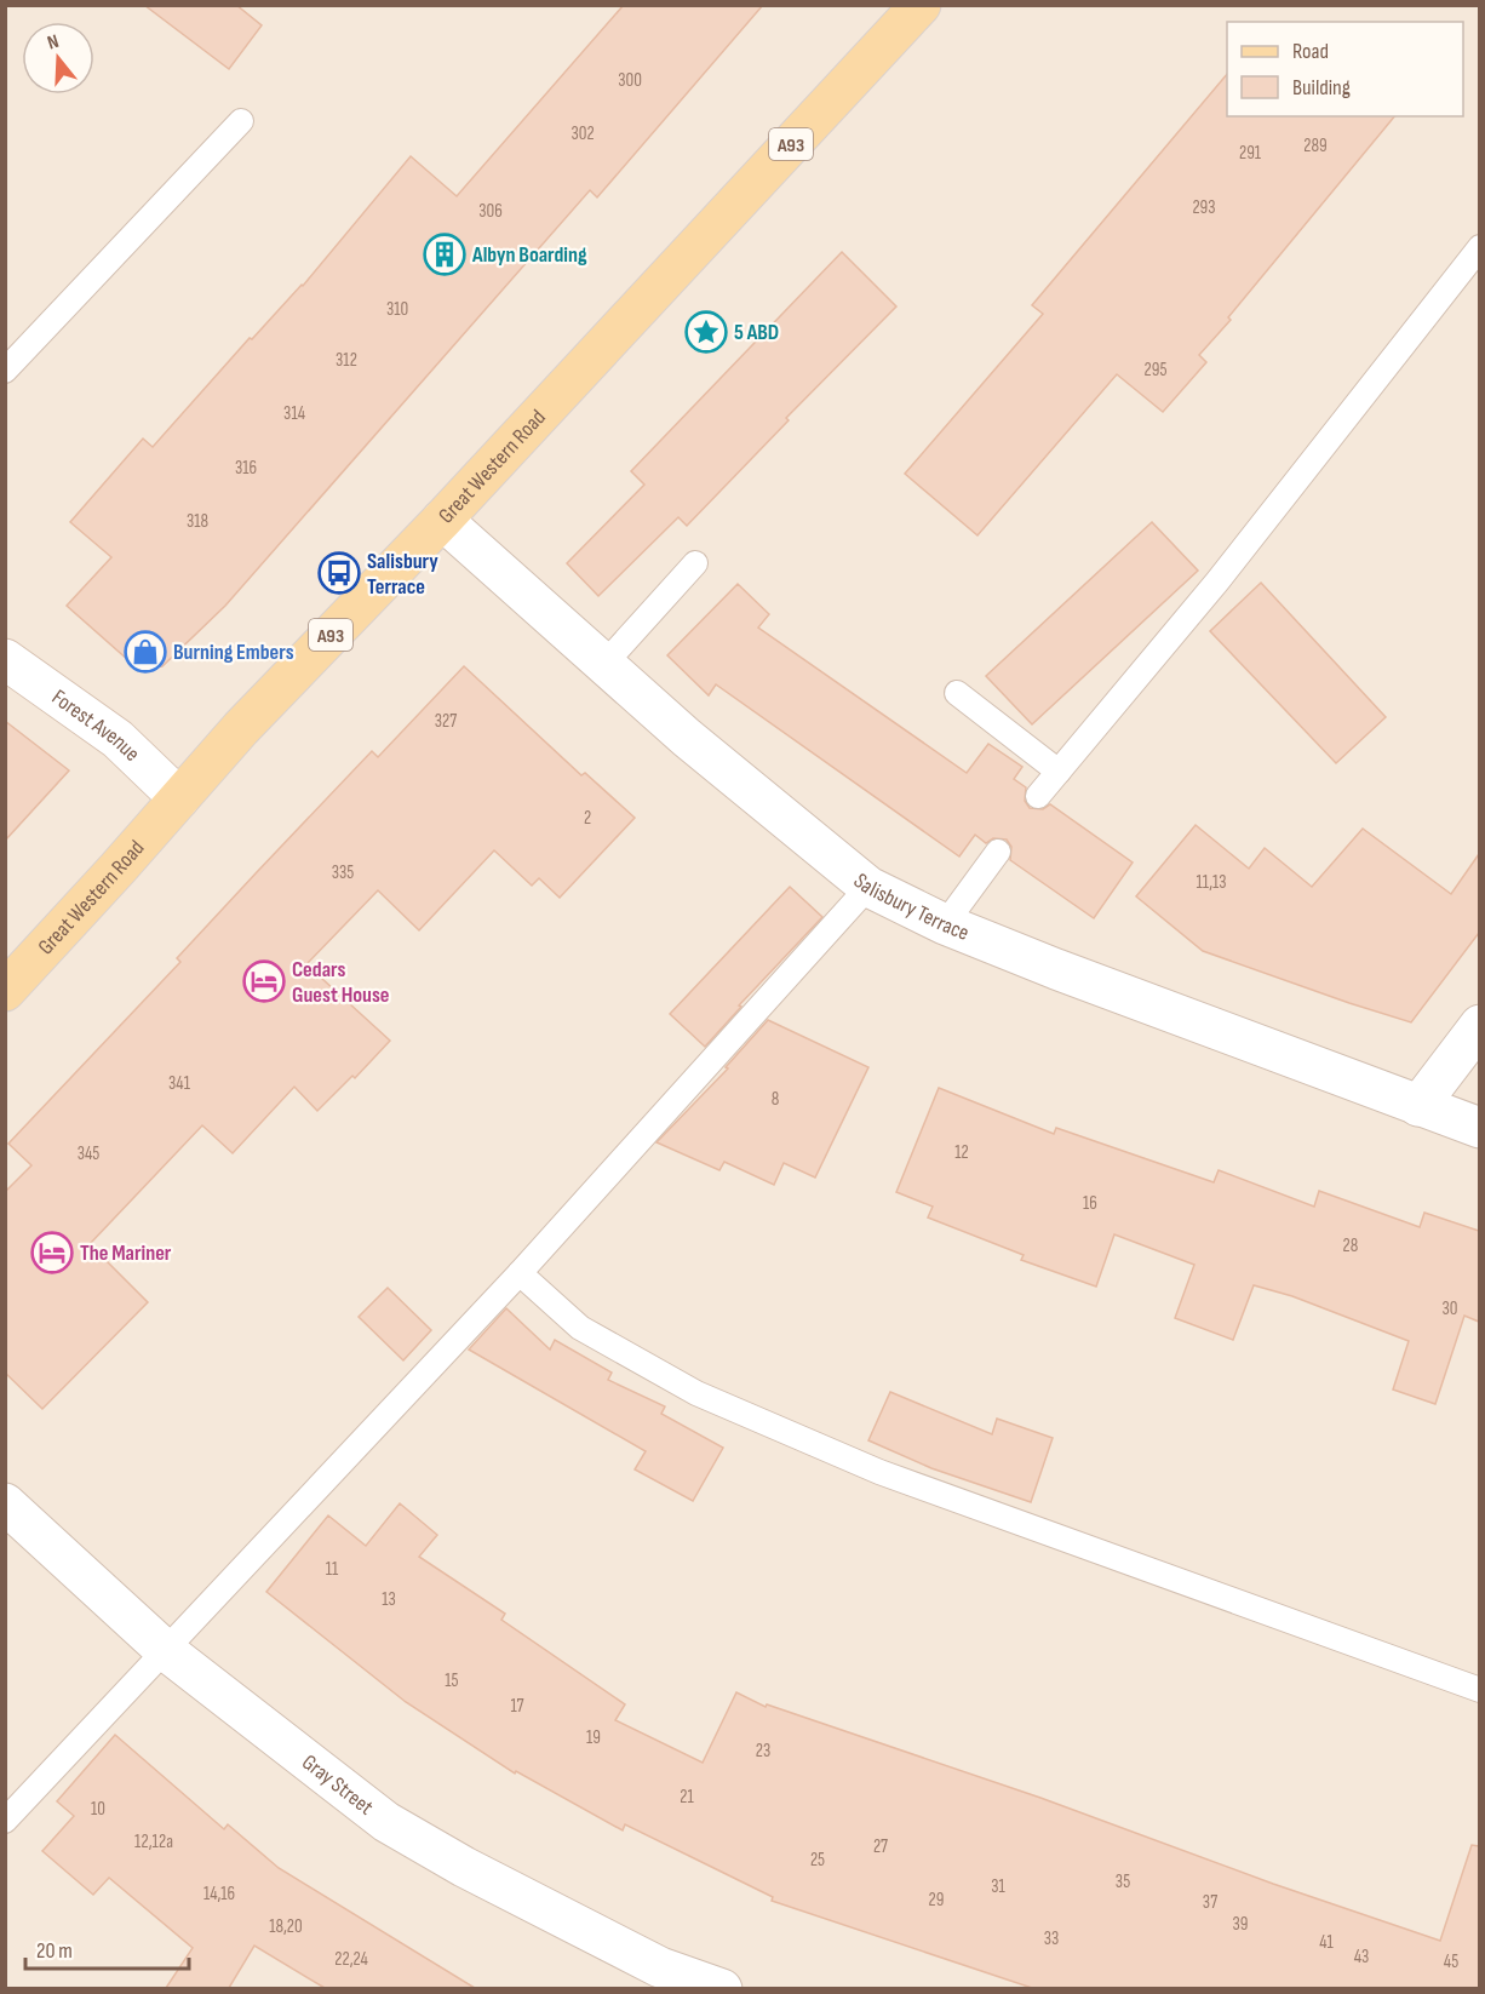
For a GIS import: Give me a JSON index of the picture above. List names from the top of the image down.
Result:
{
  "streets": {
    "main road": ["A93", "Great Western Road"],
    "street": ["Forest Avenue", "Salisbury Terrace", "Gray Street"]
  },
  "crossings": [
    ["Great Western Road", "Forest Avenue"],
    ["Great Western Road", "Salisbury Terrace"]
  ],
  "places": {
    "building": ["Albyn Boarding"],
    "place": ["5 ABD"],
    "bus stop": ["Salisbury Terrace"],
    "shop": ["Burning Embers"],
    "hotel": ["Cedars Guest House", "The Mariner"]
  },
  "house_numbers": [
    "300",
    "302",
    "289",
    "291",
    "293",
    "306",
    "310",
    "312",
    "295",
    "314",
    "316",
    "318",
    "327",
    "2",
    "335",
    "11,13",
    "341",
    "8",
    "12",
    "345",
    "16",
    "28",
    "30",
    "11",
    "13",
    "15",
    "17",
    "19",
    "23",
    "21",
    "10",
    "12,12a",
    "27",
    "25",
    "35",
    "31",
    "14,16",
    "29",
    "37",
    "39",
    "18,20",
    "33",
    "41",
    "43",
    "22,24",
    "45"
  ],
  "legend": ["Road", "Building"],
  "scale_bar": "20 m",
  "north": "top"
}
